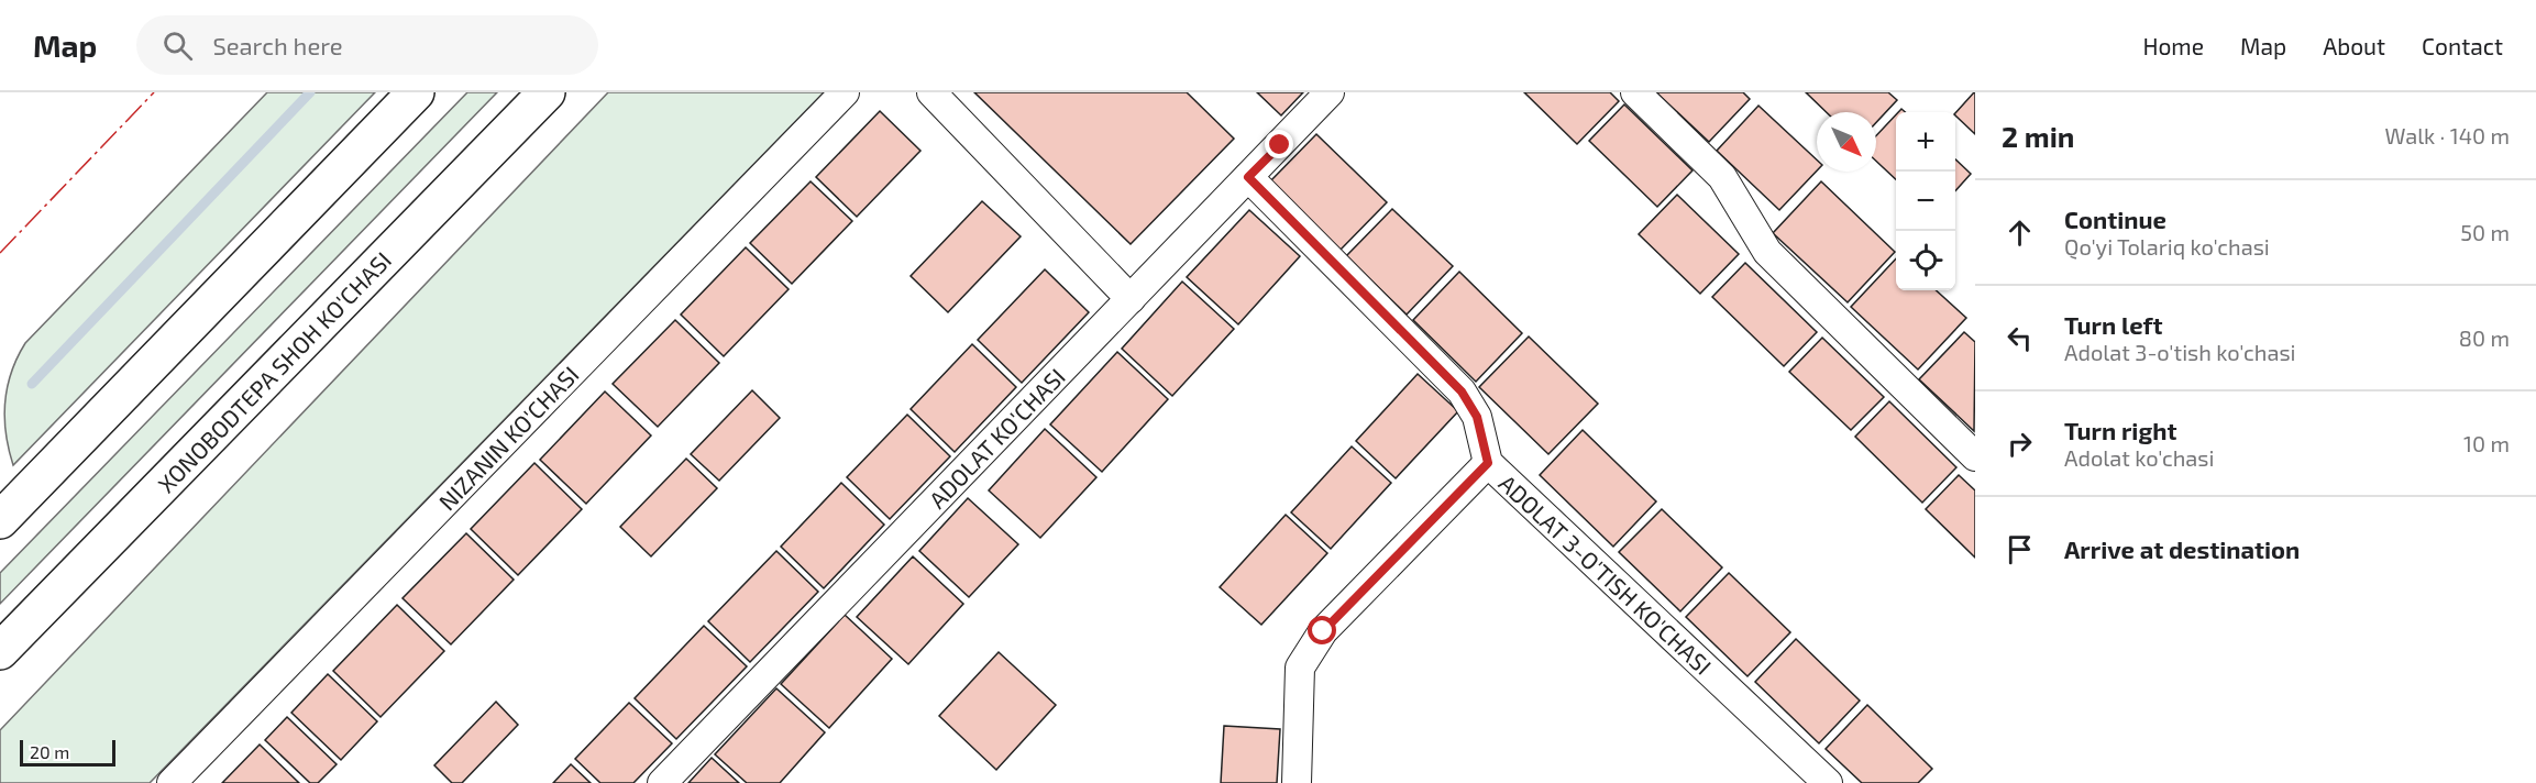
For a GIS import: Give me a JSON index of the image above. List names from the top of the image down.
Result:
{
  "streets": {
    "highway": ["XONOBODTEPA SHOH KO'CHASI"],
    "street": ["NIZANIN KO'CHASI", "ADOLAT KO'CHASI", "ADOLAT 3-O'TISH KO'CHASI"]
  },
  "crossings": [
    ["ADOLAT KO'CHASI", "ADOLAT 3-O'TISH KO'CHASI"]
  ],
  "scale_bar": "20 m",
  "north": "bottom right",
  "page": {
    "header": "Map",
    "search": "Search here",
    "nav": [
      "Home",
      "Map",
      "About",
      "Contact"
    ],
    "heading": ["2 min", "Walk · 140 m"],
    "map_buttons": ["+", "−"],
    "list": [
      ["Continue", "Qo'yi Tolariq ko'chasi", "50 m"],
      ["Turn left", "Adolat 3-o'tish ko'chasi", "80 m"],
      ["Turn right", "Adolat ko'chasi", "10 m"],
      "Arrive at destination"
    ],
    "scale": "20 m"
  }
}
